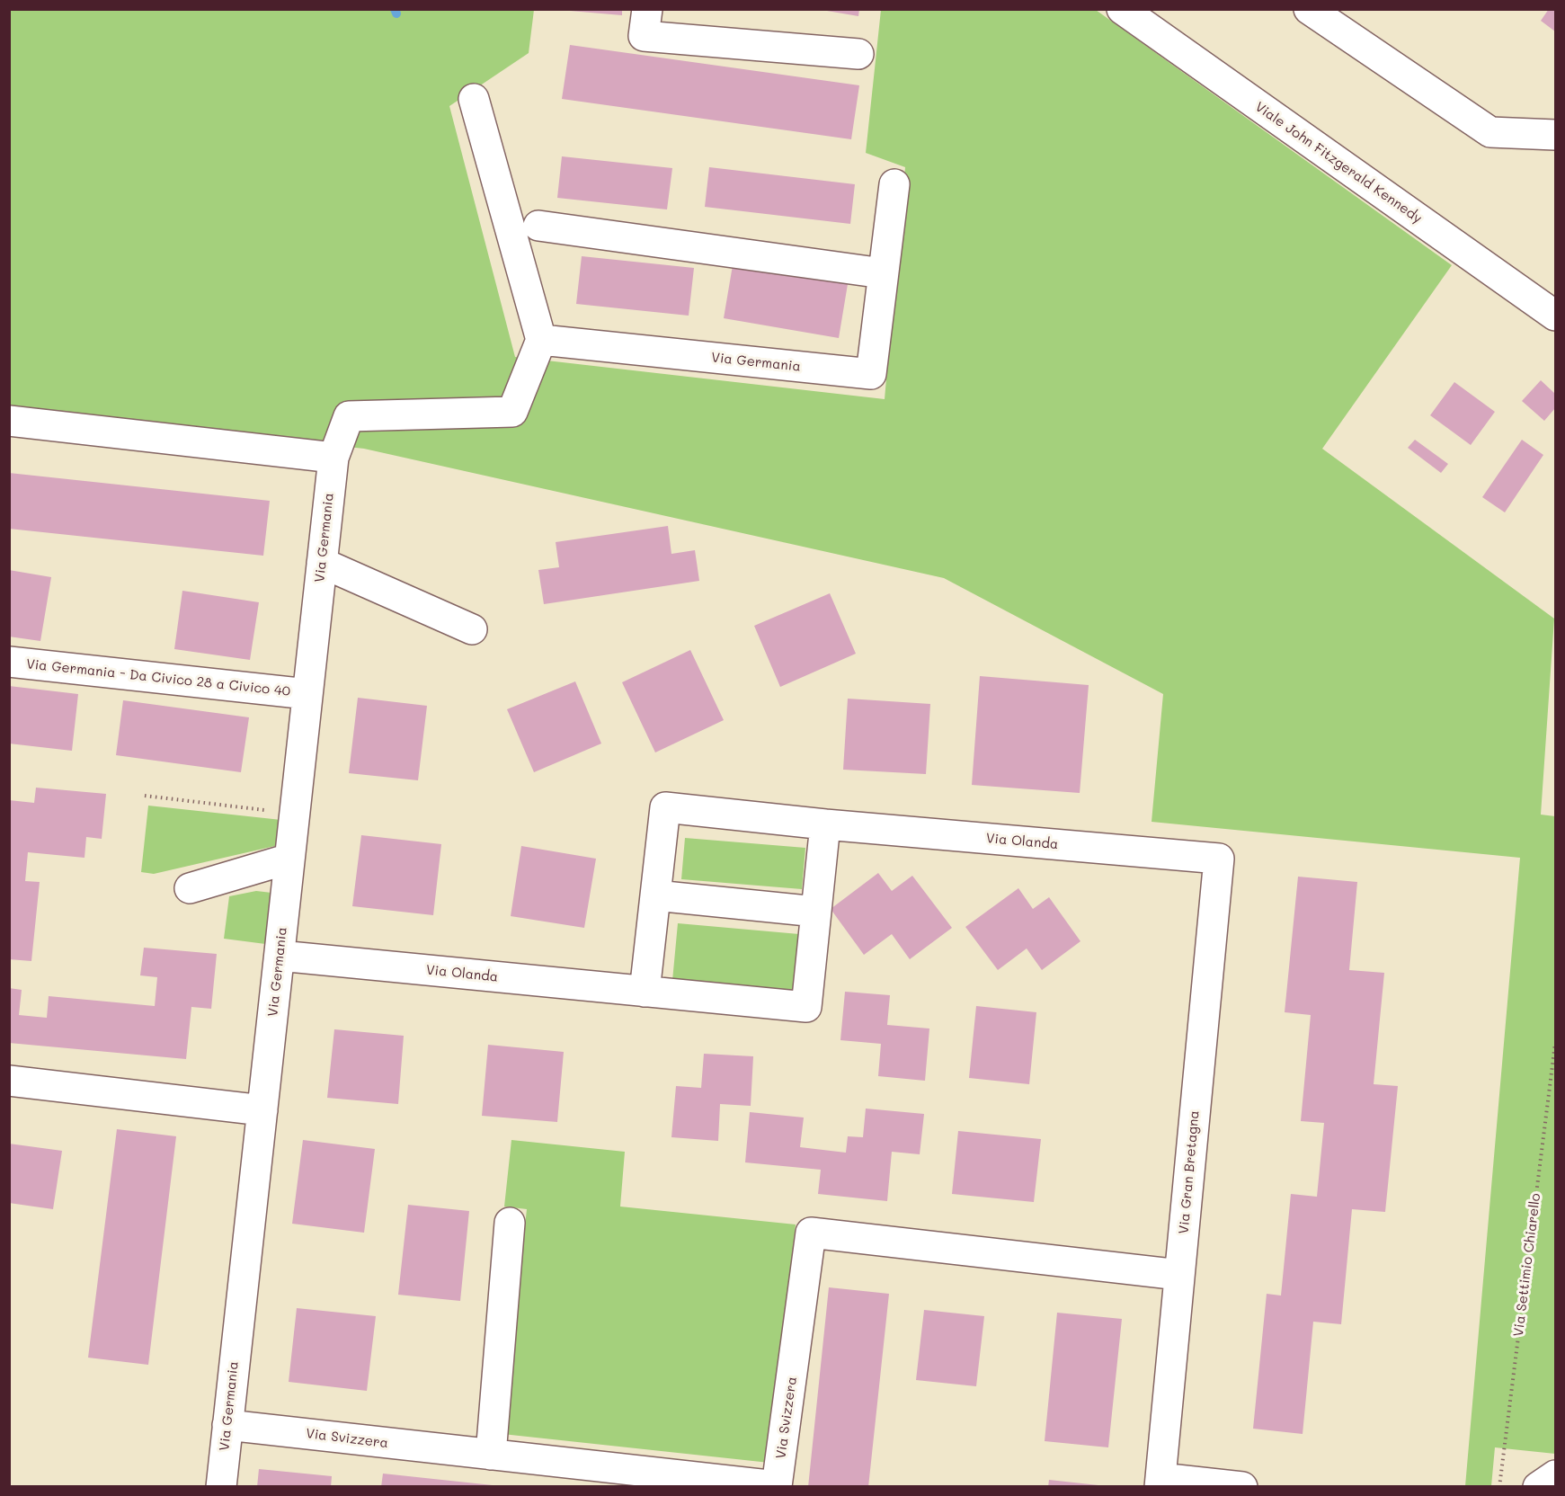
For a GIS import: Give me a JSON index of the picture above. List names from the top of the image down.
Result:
{
  "streets": {
    "street": [
      "Viale John Fitzgerald Kennedy",
      "Via Germania",
      "Via Germania - Da Civico 28 a Civico 40",
      "Via Olanda",
      "Via Gran Bretagna",
      "Via Svizzera"
    ],
    "path": ["Via Settimio Chiarello"]
  },
  "crossings": [
    ["Via Germania", "Via Germania - Da Civico 28 a Civico 40"],
    ["Via Germania", "Via Olanda"],
    ["Via Germania", "Via Svizzera"],
    ["Via Olanda", "Via Gran Bretagna"],
    ["Via Gran Bretagna", "Via Svizzera"]
  ]
}
